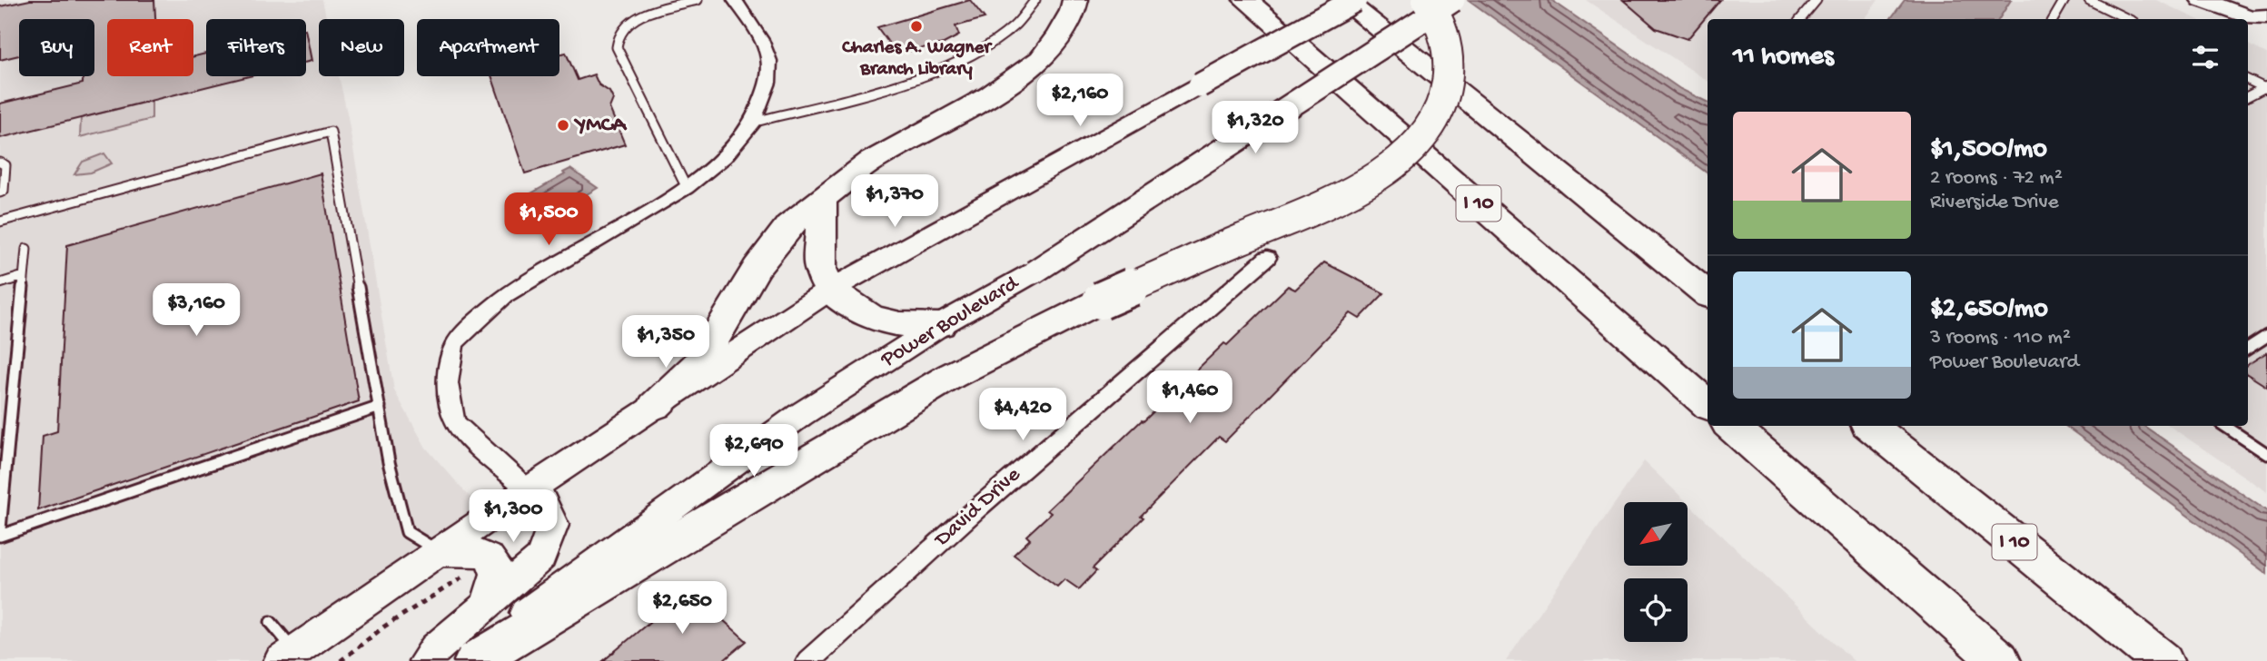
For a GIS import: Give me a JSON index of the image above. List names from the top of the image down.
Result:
{
  "streets": {
    "highway": ["I 10"],
    "main road": ["Power Boulevard"],
    "street": ["David Drive"]
  },
  "places": ["Charles A. Wagner Branch Library", "YMCA"],
  "north": "bottom left",
  "page": {
    "chip": [
      "Buy",
      "Rent",
      "Filters",
      "New",
      "Apartment"
    ],
    "heading": "11 homes",
    "price": [
      "$2,160",
      "$1,320",
      "$1,370",
      "$1,500",
      "$3,160",
      "$1,350",
      "$1,460",
      "$4,420",
      "$2,690",
      "$1,300",
      "$2,650"
    ],
    "list": [
      {
        "name": "$1,500/mo",
        "note": "2 rooms · 72 m² · Riverside Drive"
      },
      {
        "name": "$2,650/mo",
        "note": "3 rooms · 110 m² · Power Boulevard"
      }
    ]
  }
}
